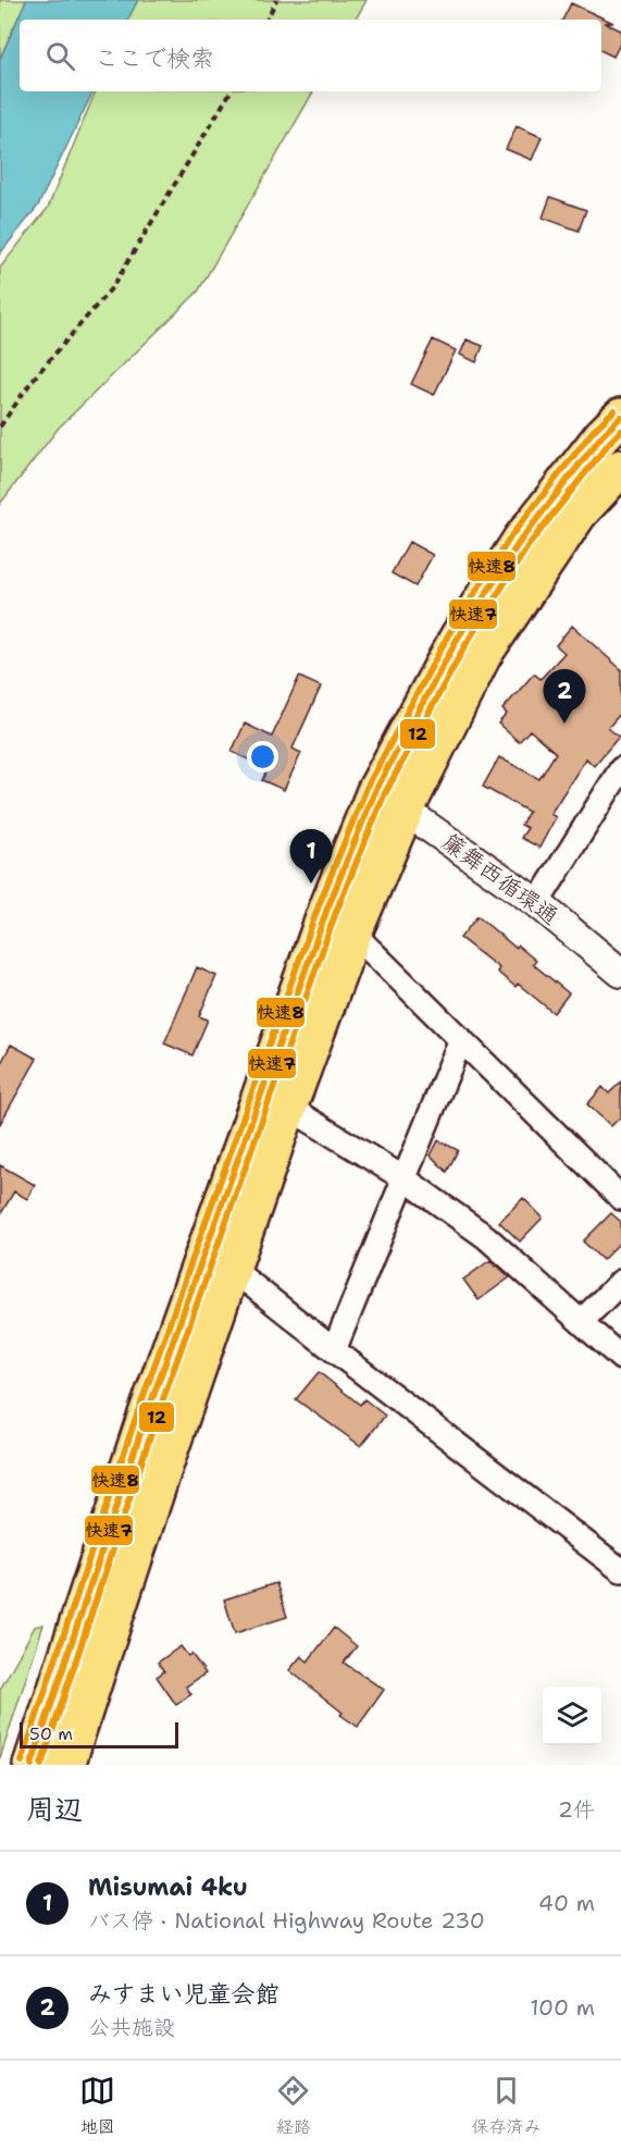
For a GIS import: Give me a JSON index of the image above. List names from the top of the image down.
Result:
{
  "streets": {
    "street": ["簾舞西循環通"]
  },
  "lines": ["transit line 快速8", "transit line 快速7", "transit line 12"],
  "scale_bar": "50 m",
  "page": {
    "search": "ここで検索",
    "pins": ["2", "1"],
    "scale": "50 m",
    "heading": ["周辺", "2件"],
    "list": [
      {
        "mark": "1",
        "name": "Misumai 4ku",
        "note": "バス停 · National Highway Route 230",
        "value": "40 m"
      },
      {
        "mark": "2",
        "name": "みすまい児童会館",
        "note": "公共施設",
        "value": "100 m"
      }
    ],
    "nav": ["地図", "経路", "保存済み"]
  }
}
